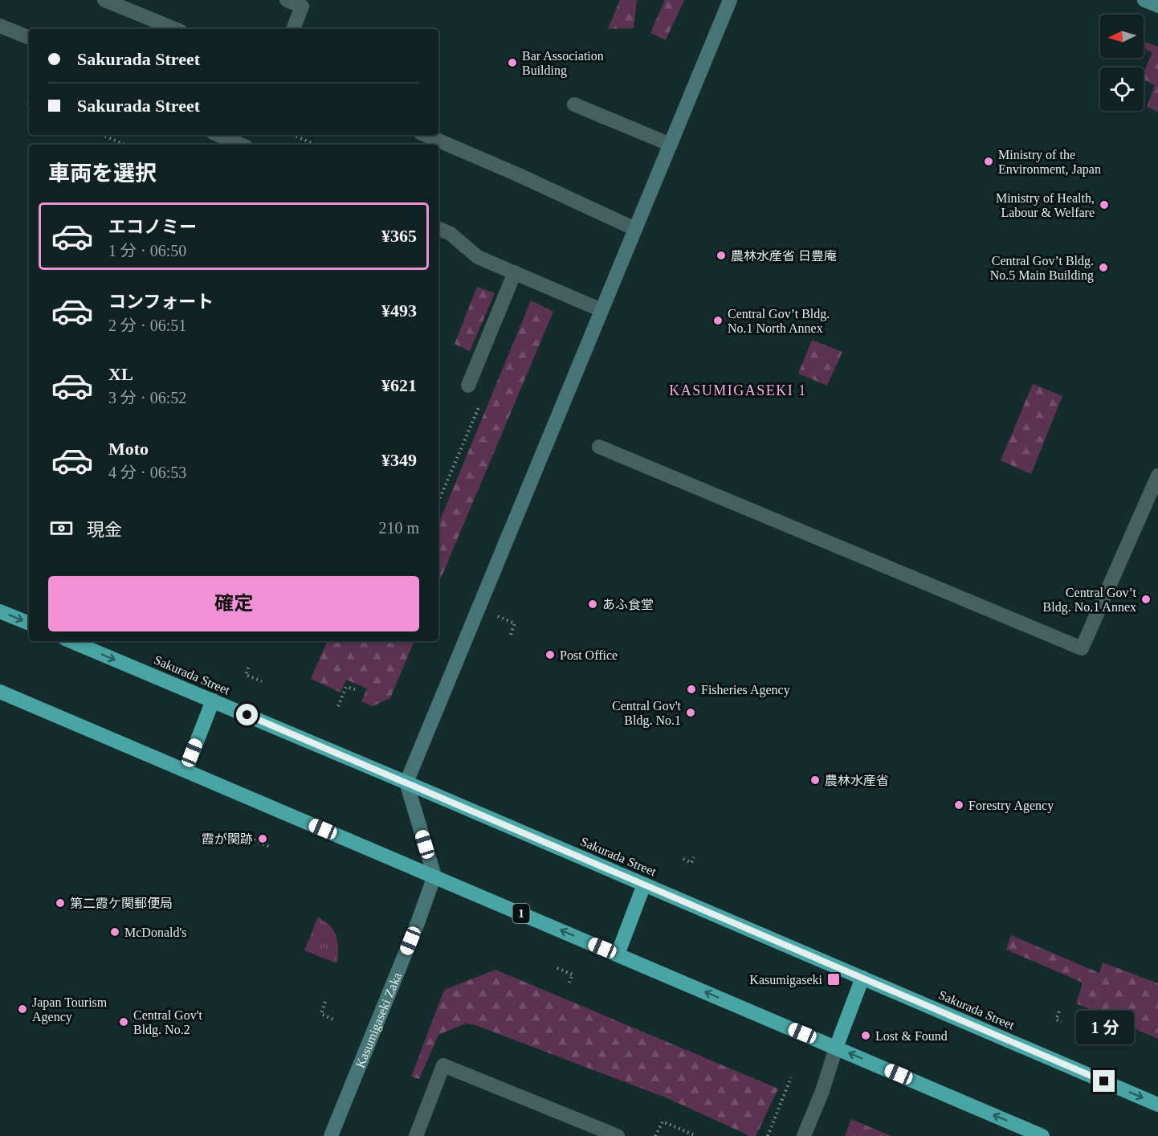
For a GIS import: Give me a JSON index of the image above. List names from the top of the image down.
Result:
{
  "streets": {
    "highway": ["Sakurada Street", "1"],
    "street": ["Kasumigaseki Zaka"]
  },
  "crossings": [
    ["1", "Kasumigaseki Zaka"]
  ],
  "districts": ["KASUMIGASEKI 1"],
  "places": {
    "other": [
      "Bar Association Building",
      "Ministry of the Environment, Japan",
      "Ministry of Health, Labour & Welfare",
      "農林水産省 日豊庵",
      "Central Gov’t Bldg. No.5 Main Building",
      "Central Gov’t Bldg. No.1 North Annex",
      "Central Gov’t Bldg. No.1 Annex",
      "あふ食堂",
      "Post Office",
      "Fisheries Agency",
      "Central Gov't Bldg. No.1",
      "農林水産省",
      "Forestry Agency",
      "霞が関跡",
      "第二霞ケ関郵便局",
      "McDonald's",
      "Japan Tourism Agency",
      "Central Gov't Bldg. No.2",
      "Lost & Found"
    ],
    "transit": ["Kasumigaseki"]
  },
  "north": "left",
  "page": {
    "banner": ["Sakurada Street", "Sakurada Street"],
    "heading": "車両を選択",
    "list": [
      {
        "name": "エコノミー",
        "note": "1 分 · 06:50",
        "value": "¥365"
      },
      {
        "name": "コンフォート",
        "note": "2 分 · 06:51",
        "value": "¥493"
      },
      {
        "name": "XL",
        "note": "3 分 · 06:52",
        "value": "¥621"
      },
      {
        "name": "Moto",
        "note": "4 分 · 06:53",
        "value": "¥349"
      }
    ],
    "pay": ["現金", "210 m"],
    "buttons": "確定",
    "bubble": "1 分"
  }
}
